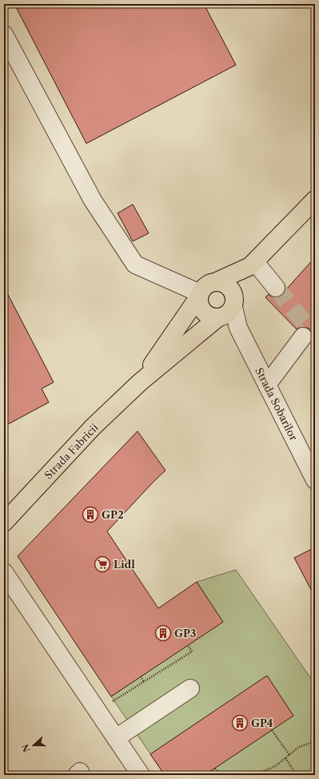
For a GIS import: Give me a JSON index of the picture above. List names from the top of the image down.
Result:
{
  "streets": {
    "main road": ["Strada Fabricii"],
    "street": ["Strada Sobarilor"]
  },
  "crossings": [
    ["Strada Sobarilor", "Strada Fabricii"]
  ],
  "places": {
    "building": ["GP2", "GP3", "GP4"],
    "supermarket": ["Lidl"]
  },
  "north": "left"
}
